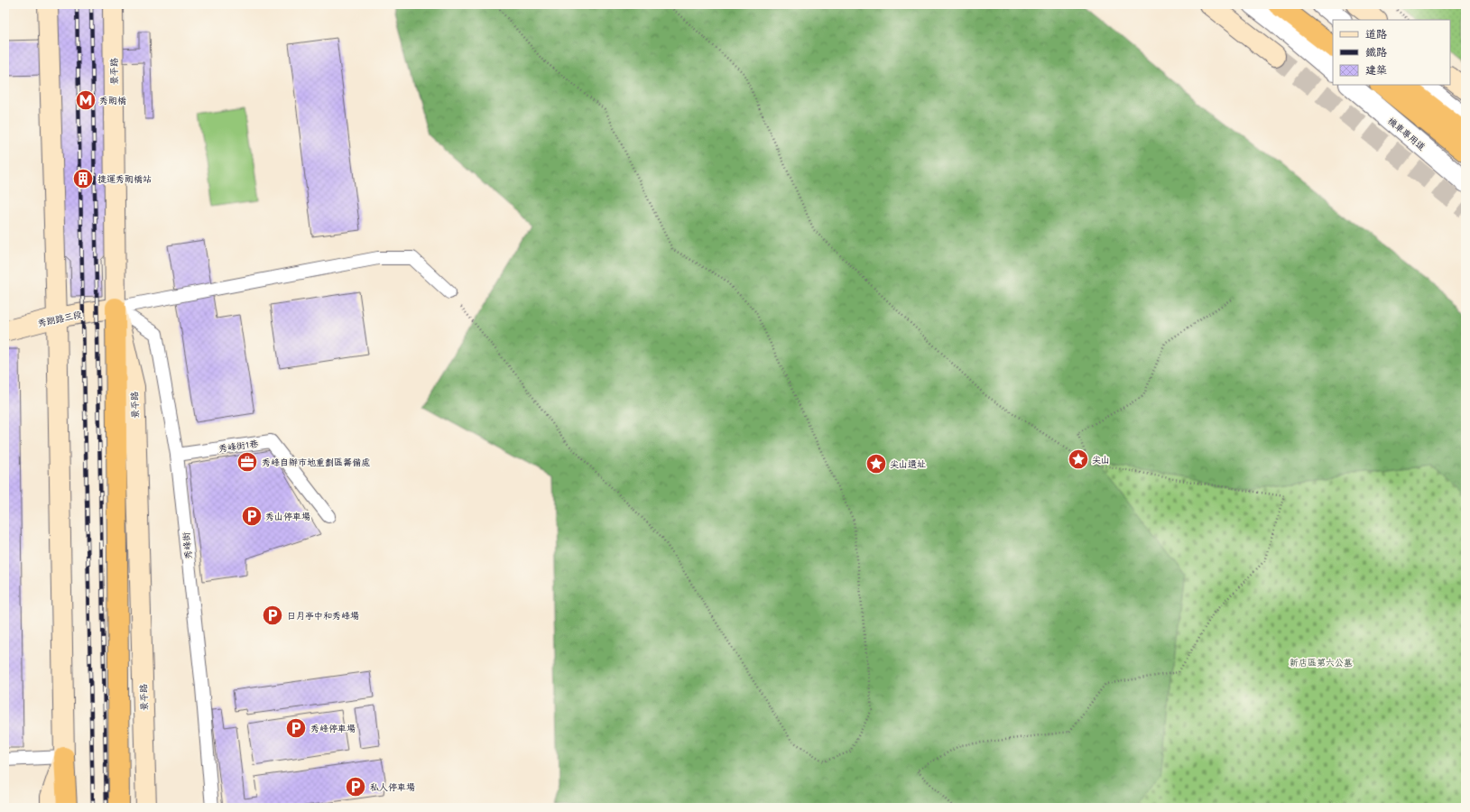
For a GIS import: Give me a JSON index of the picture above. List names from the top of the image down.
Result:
{
  "streets": {
    "main road": ["景平路", "秀朗路三段"],
    "street": ["機車專用道"],
    "lane": ["秀峰街1巷", "秀峰街"]
  },
  "crossings": [
    ["景平路", "秀朗路三段"],
    ["景平路", "秀峰街"],
    ["秀朗路三段", "秀峰街"],
    ["秀峰街1巷", "秀峰街"]
  ],
  "parks": ["新店區第六公墓"],
  "places": {
    "metro station": ["秀朗橋"],
    "building": ["捷運秀朗橋站"],
    "place": ["尖山", "尖山遺址"],
    "office": ["秀峰自辦市地重劃區籌備處"],
    "parking": [
      "秀山停車場",
      "日月亭中和秀峰場",
      "秀峰停車場",
      "私人停車場"
    ]
  },
  "legend": ["道路", "鐵路", "建築"]
}
